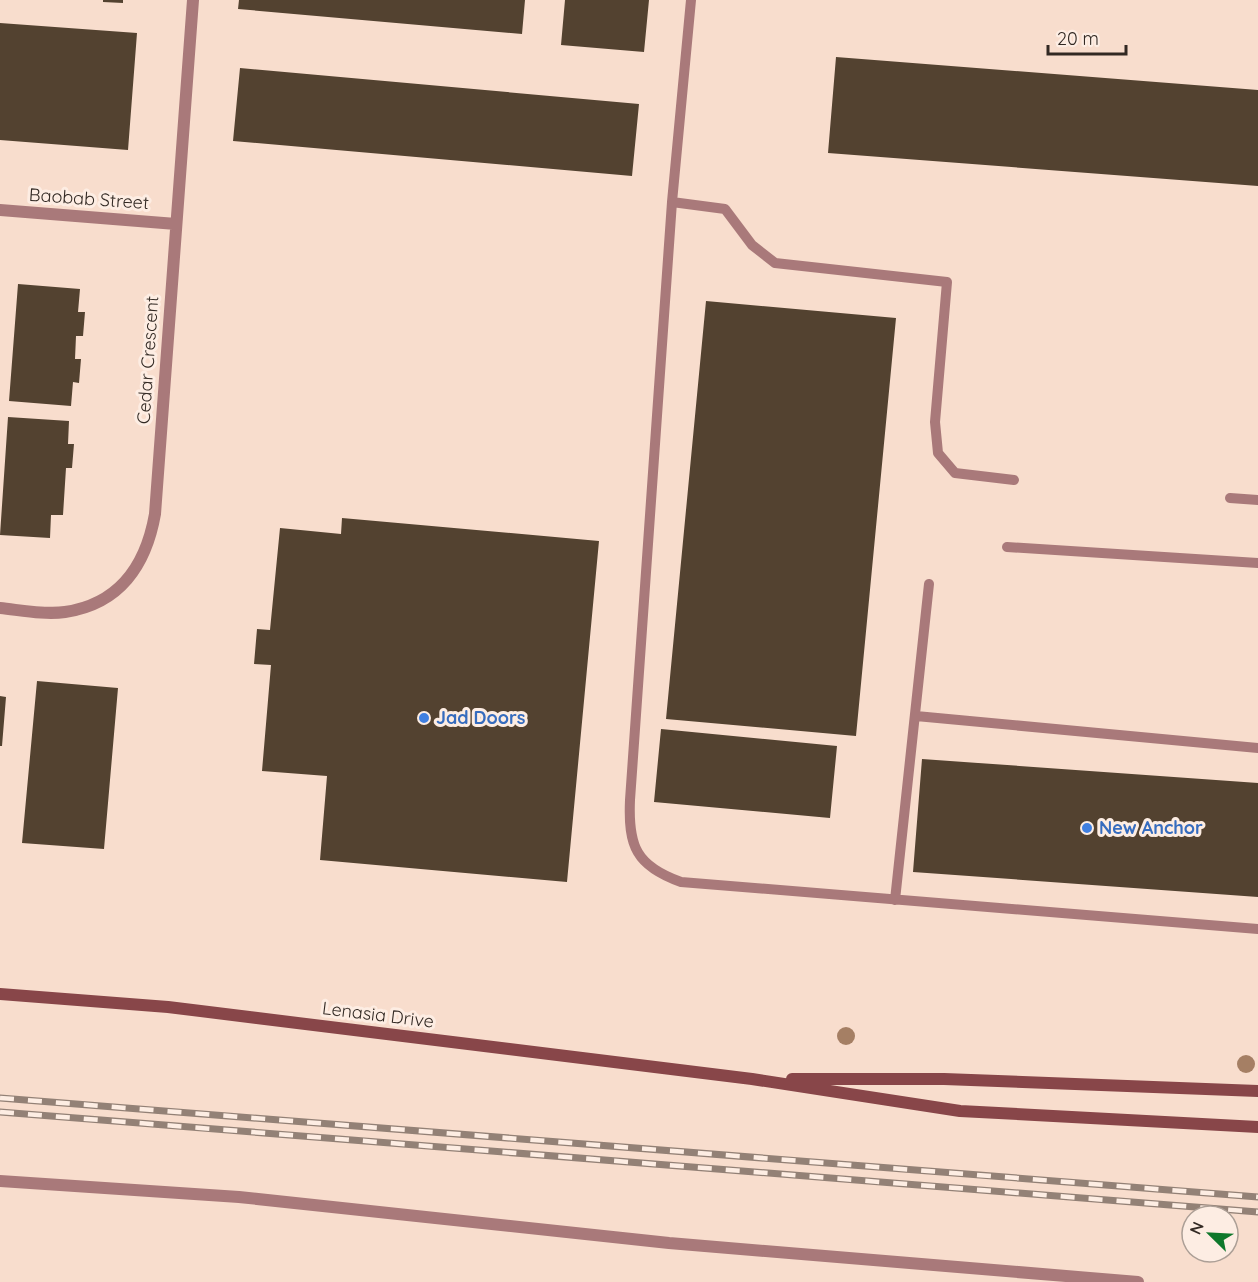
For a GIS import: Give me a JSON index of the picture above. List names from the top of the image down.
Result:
{
  "streets": {
    "main road": ["Lenasia Drive"],
    "street": ["Baobab Street", "Cedar Crescent"]
  },
  "crossings": [
    ["Baobab Street", "Cedar Crescent"]
  ],
  "places": ["Jad Doors", "New Anchor"],
  "scale_bar": "20 m",
  "north": "top left"
}
